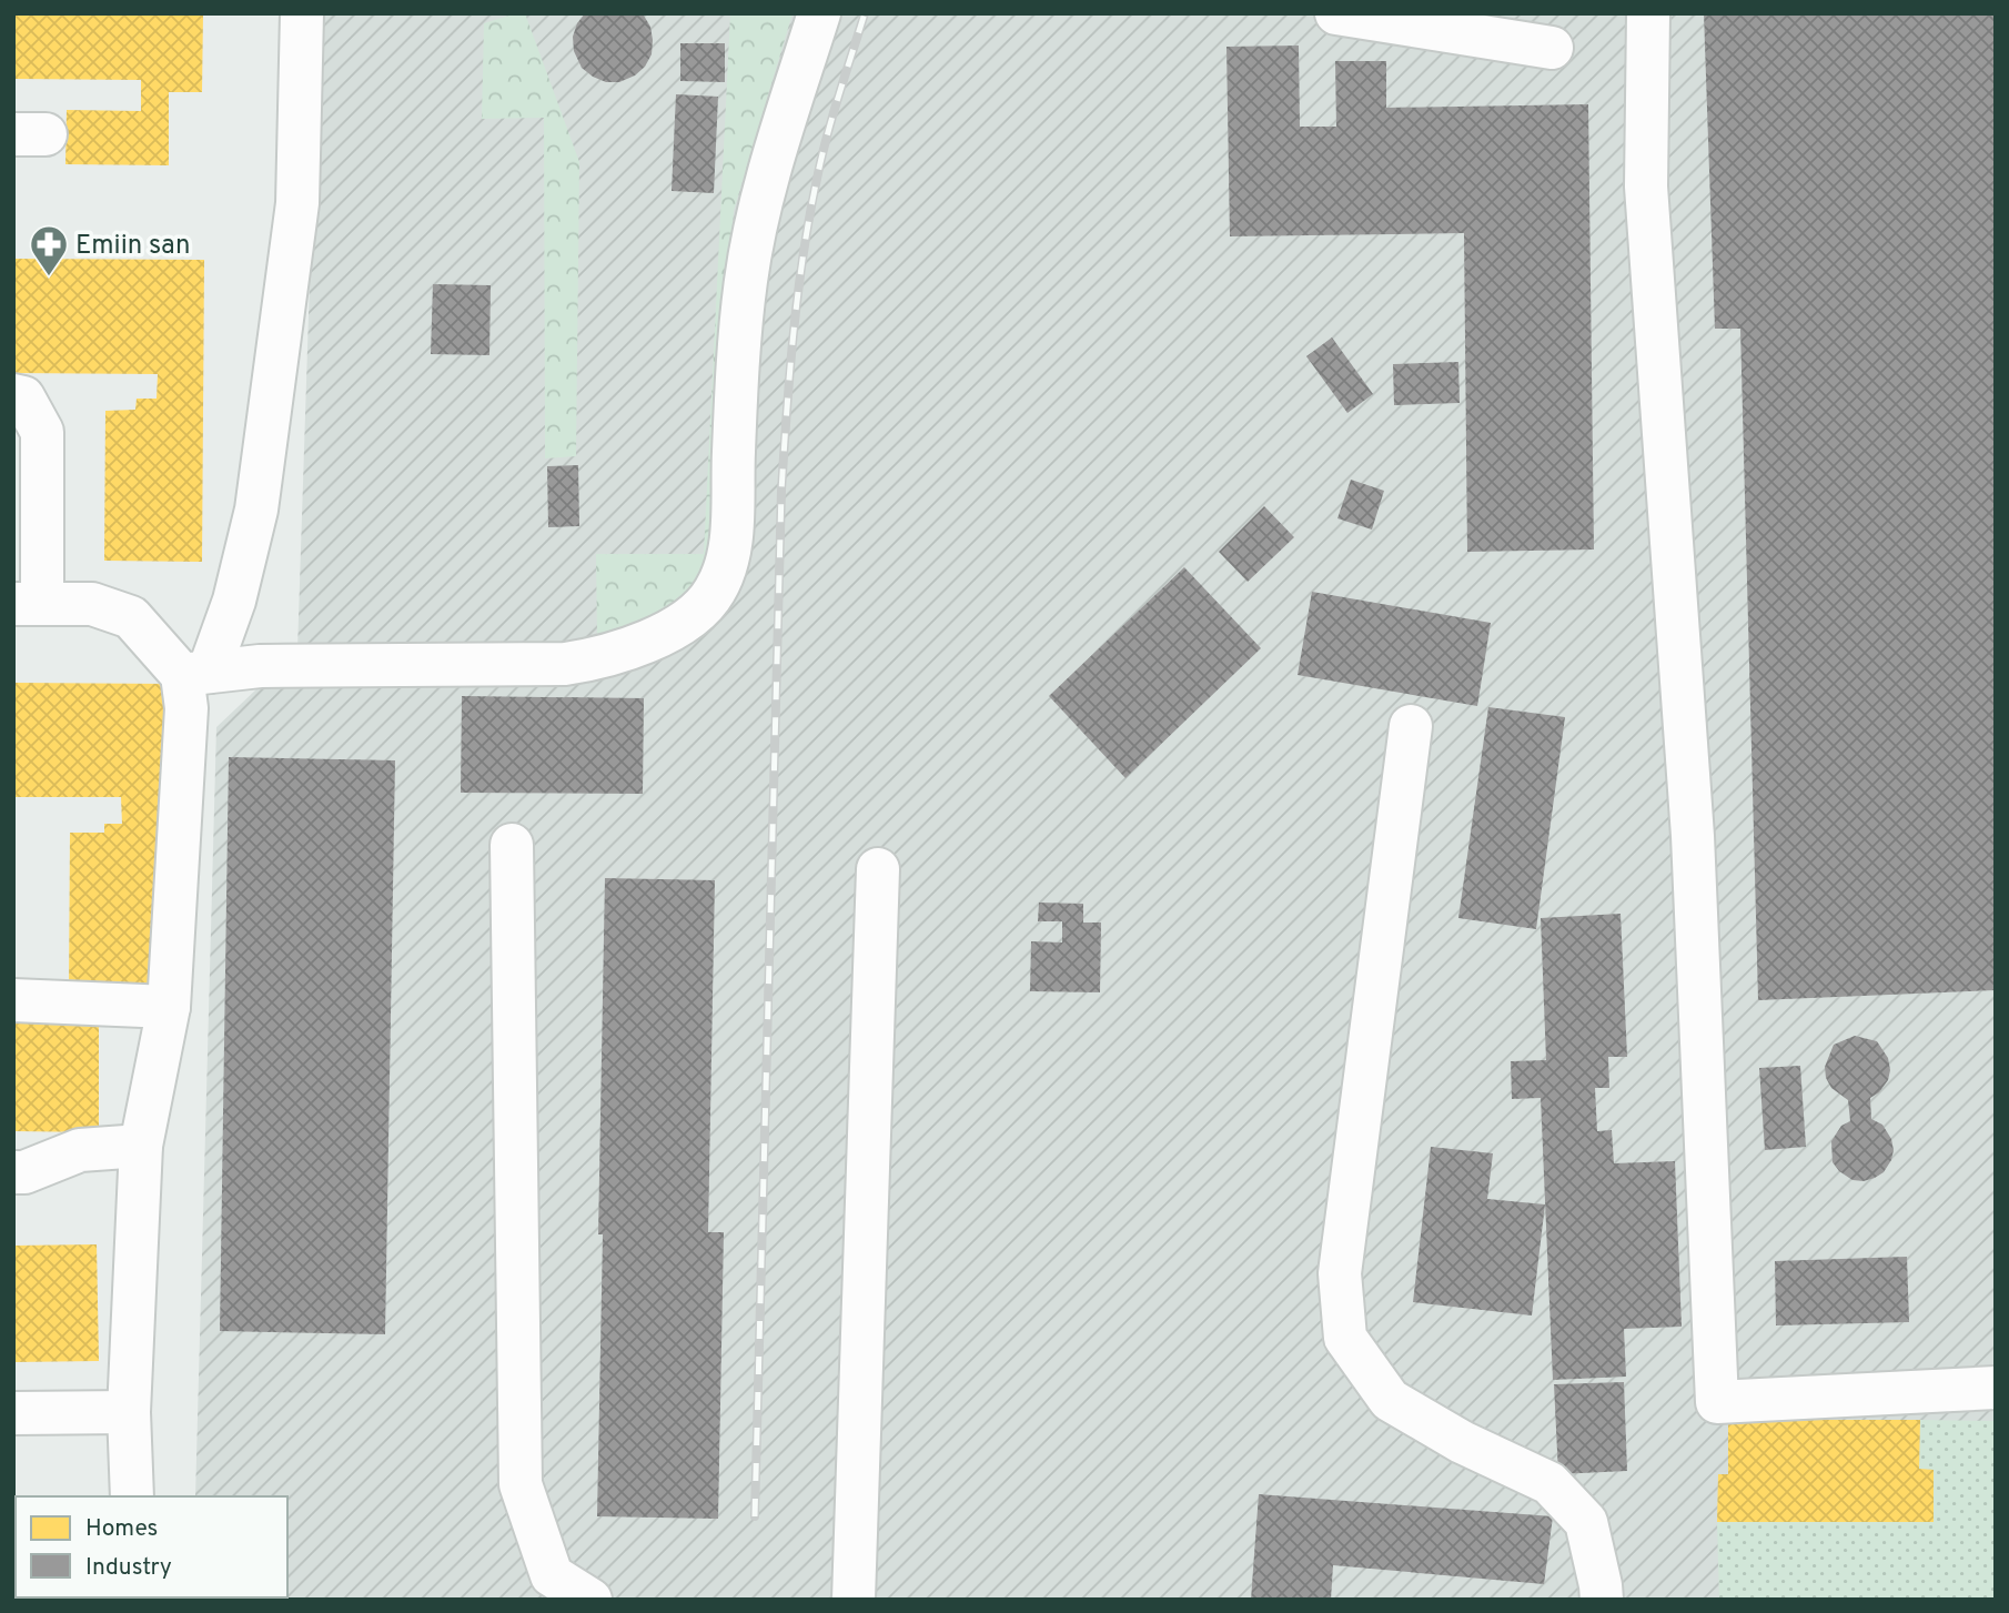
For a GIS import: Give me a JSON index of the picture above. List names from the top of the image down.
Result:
{
  "places": {
    "pharmacy": ["Emiin san"]
  },
  "legend": ["Homes", "Industry"]
}
